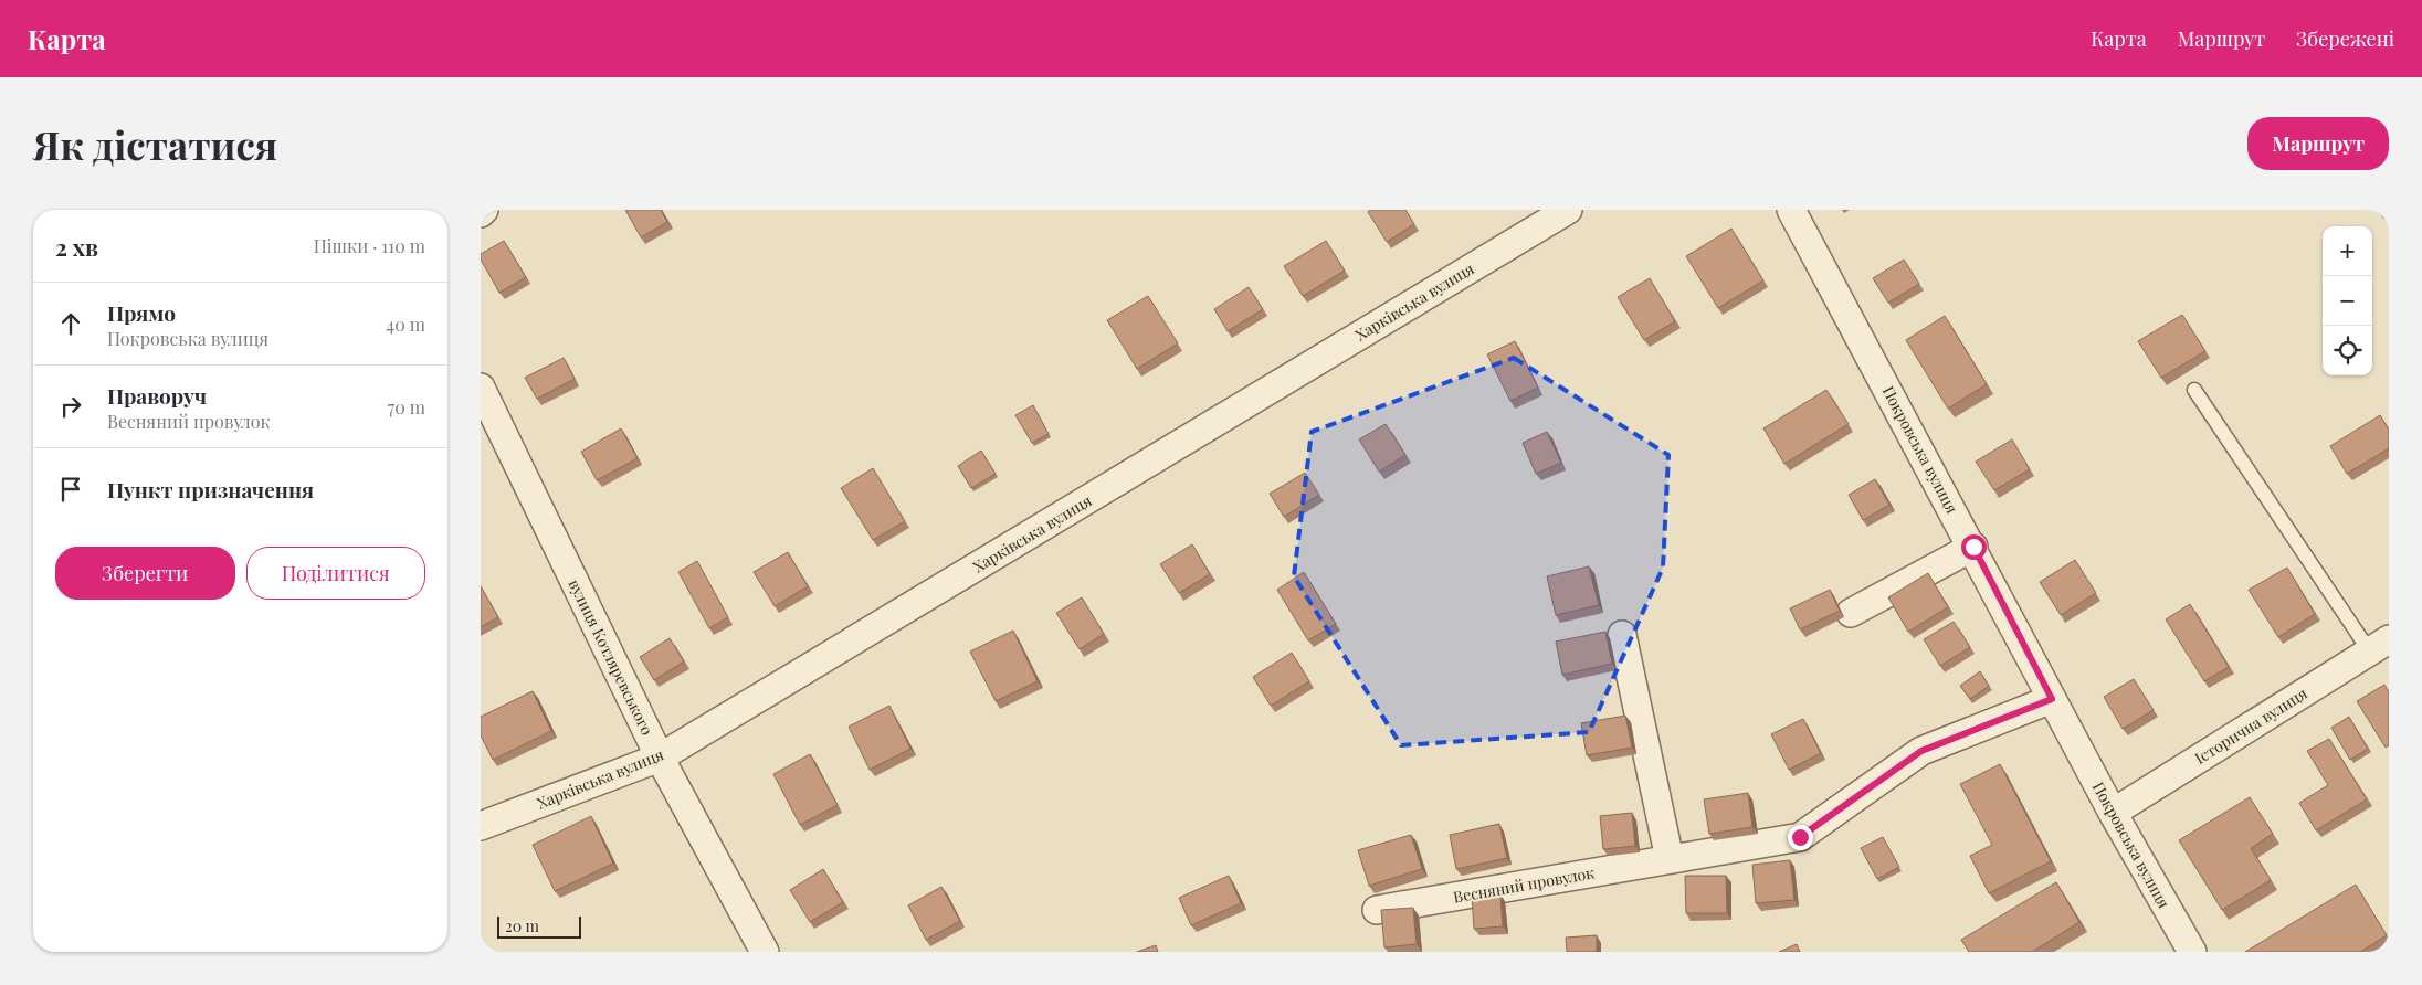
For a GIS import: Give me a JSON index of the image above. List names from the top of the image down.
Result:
{
  "streets": {
    "street": [
      "Харківська вулиця",
      "Покровська вулиця",
      "вулиця Котляревського",
      "Історична вулиця",
      "Весняний провулок"
    ]
  },
  "crossings": [
    ["Харківська вулиця", "вулиця Котляревського"],
    ["Покровська вулиця", "Історична вулиця"],
    ["Покровська вулиця", "Весняний провулок"]
  ],
  "scale_bar": "20 m",
  "page": {
    "header": "Карта",
    "nav": ["Карта", "Маршрут", "Збережені"],
    "buttons": [
      "Маршрут",
      ["Зберегти", "Поділитися"]
    ],
    "title": "Як дістатися",
    "heading": ["2 хв", "Пішки · 110 m"],
    "map_buttons": ["+", "−"],
    "list": [
      ["Прямо", "Покровська вулиця", "40 m"],
      ["Праворуч", "Весняний провулок", "70 m"],
      "Пункт призначення"
    ],
    "scale": "20 m"
  }
}
